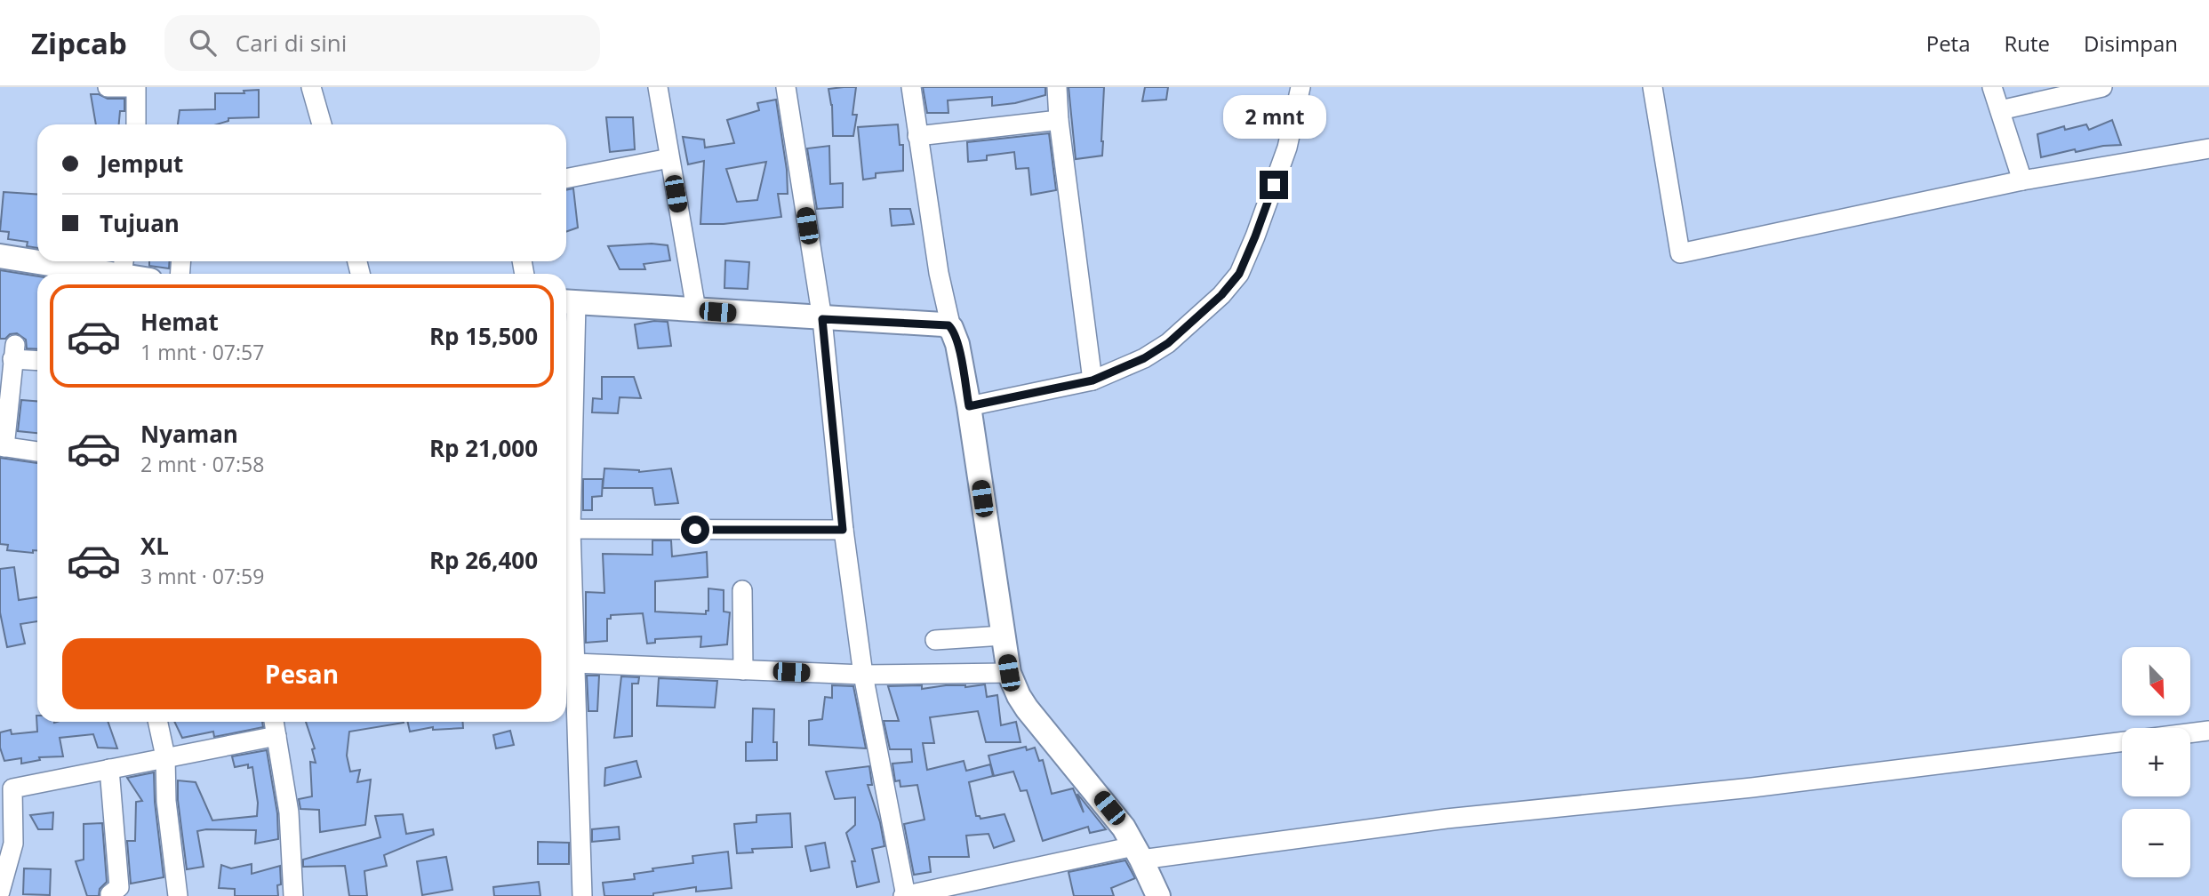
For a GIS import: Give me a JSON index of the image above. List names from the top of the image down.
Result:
{
  "north": "bottom right",
  "page": {
    "header": "Zipcab",
    "search": "Cari di sini",
    "nav": ["Peta", "Rute", "Disimpan"],
    "bubble": "2 mnt",
    "banner": ["Jemput", "Tujuan"],
    "list": [
      {
        "name": "Hemat",
        "note": "1 mnt · 07:57",
        "value": "Rp 15,500"
      },
      {
        "name": "Nyaman",
        "note": "2 mnt · 07:58",
        "value": "Rp 21,000"
      },
      {
        "name": "XL",
        "note": "3 mnt · 07:59",
        "value": "Rp 26,400"
      }
    ],
    "buttons": "Pesan",
    "map_buttons": ["+", "−"]
  }
}
